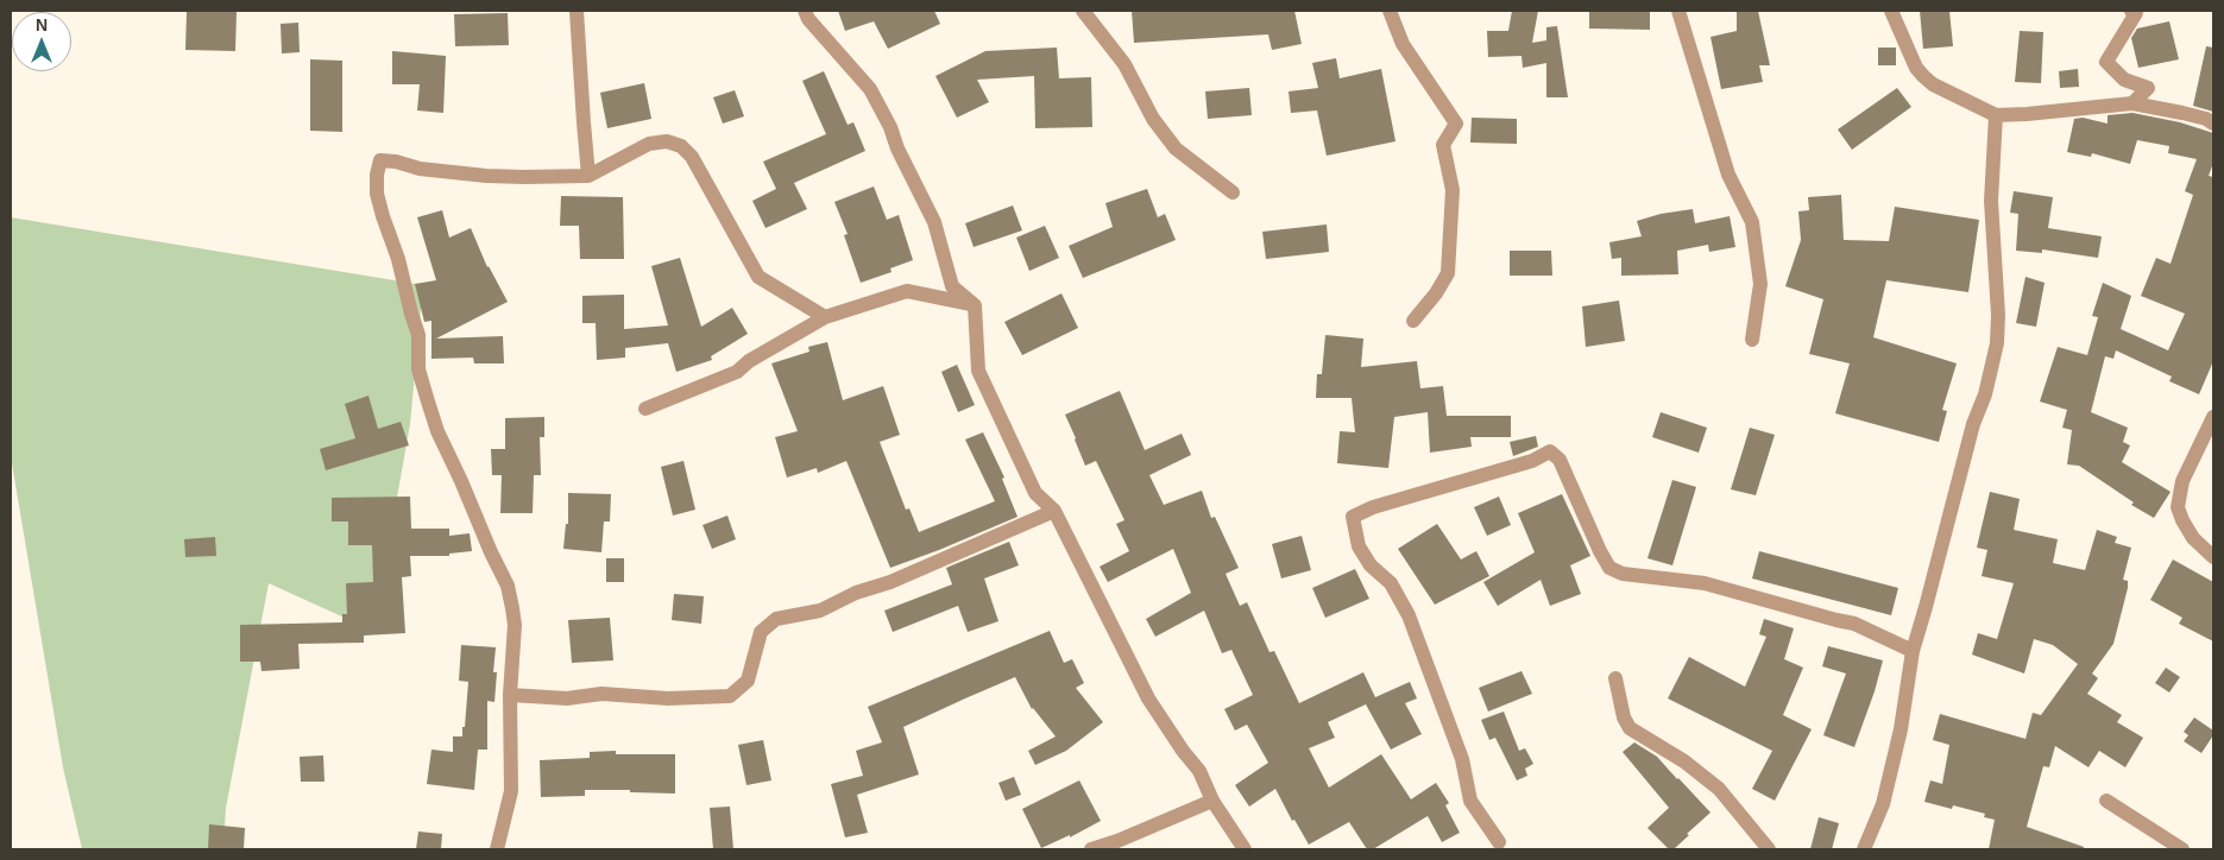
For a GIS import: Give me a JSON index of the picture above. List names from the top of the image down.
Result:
{
  "north": "top"
}
